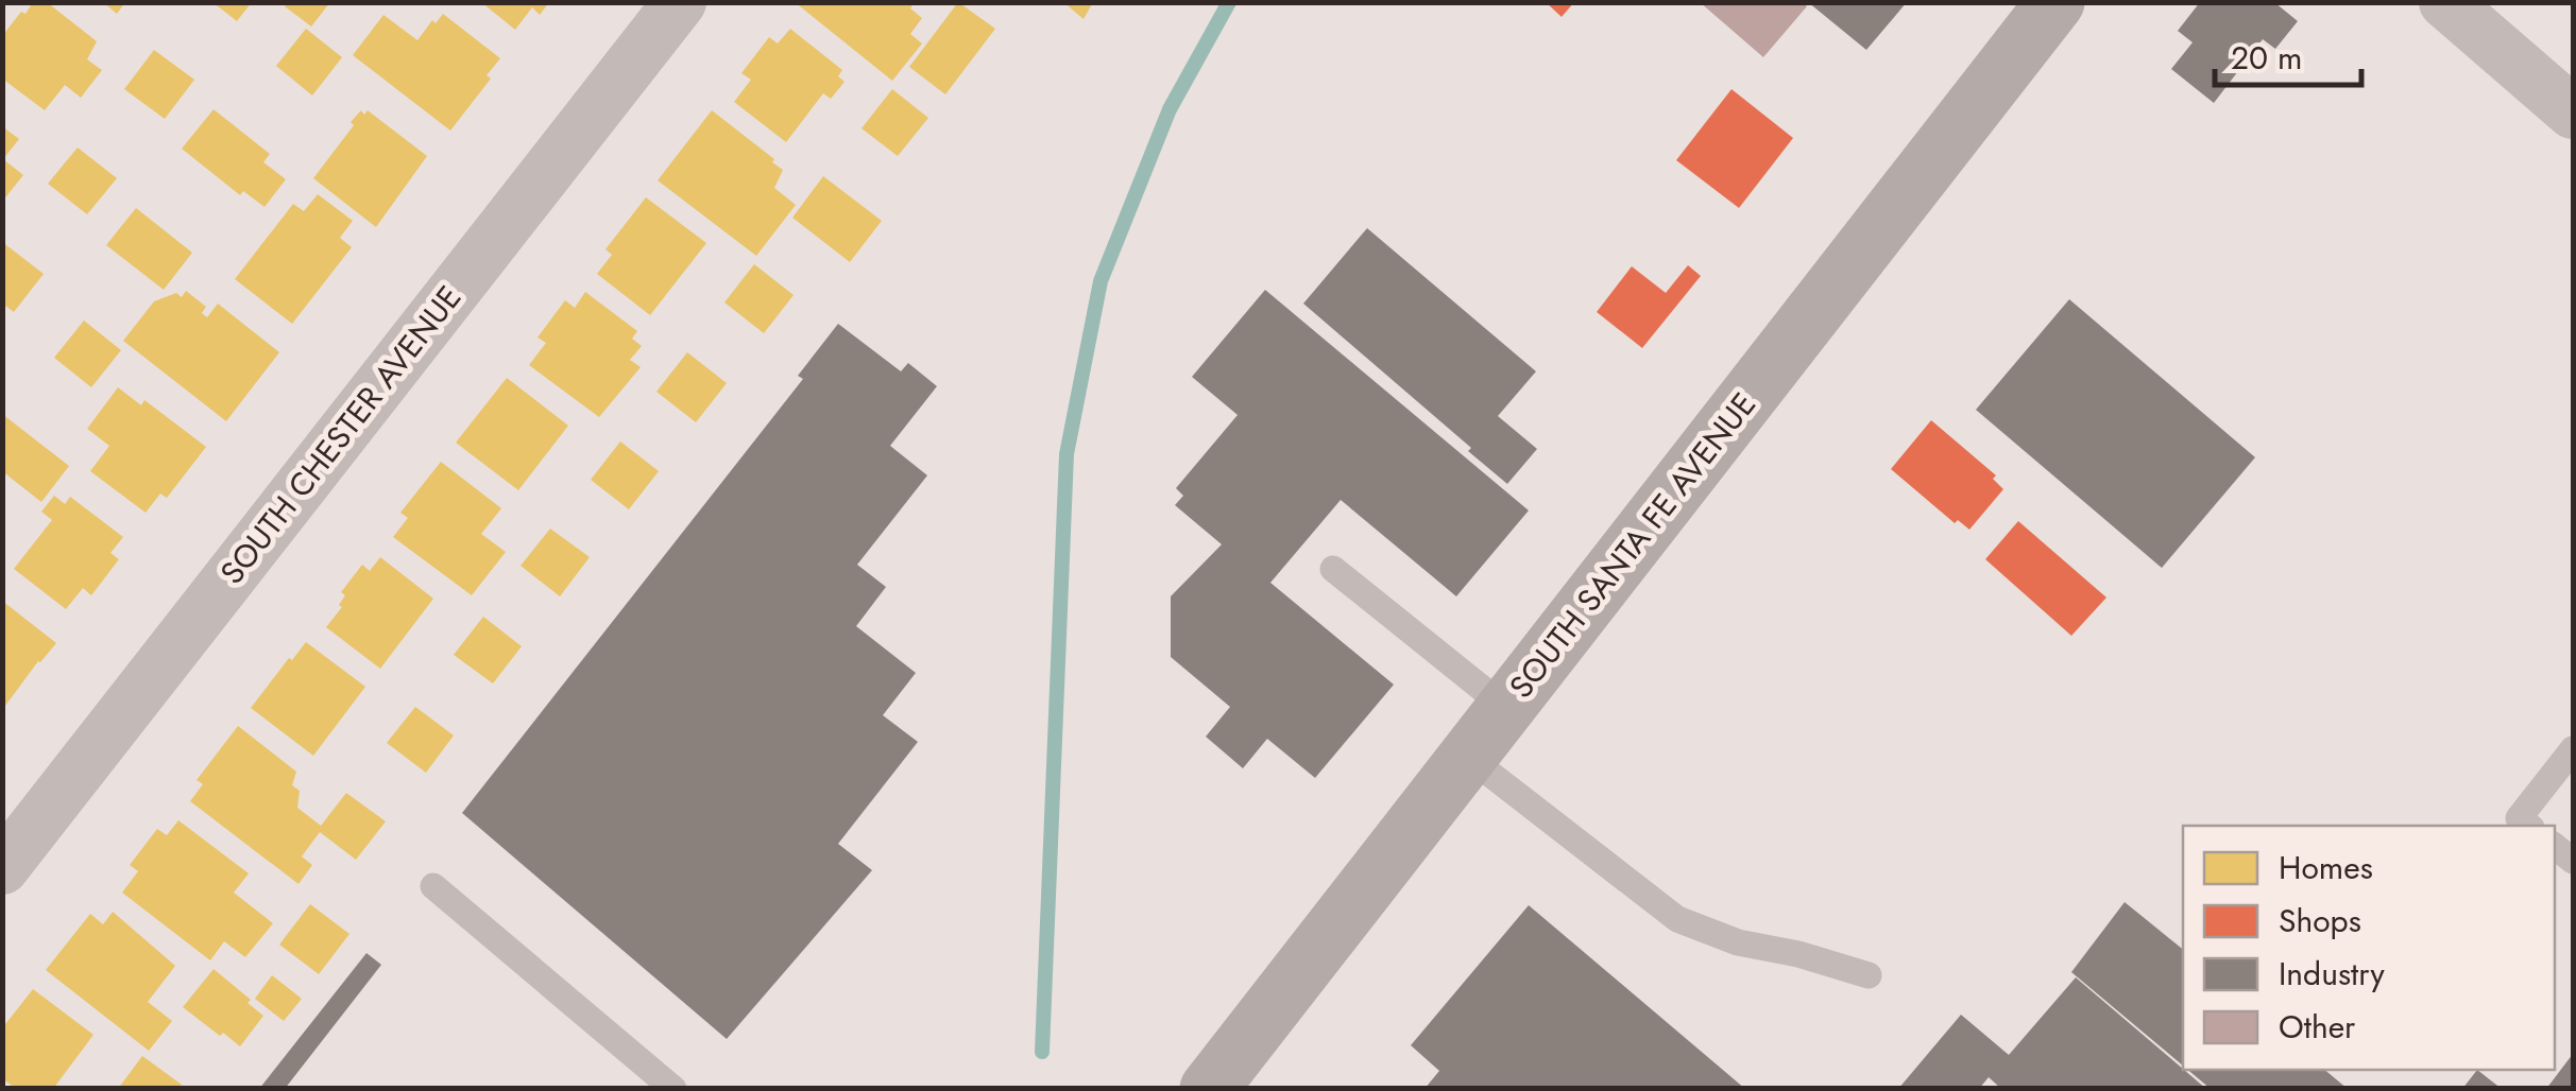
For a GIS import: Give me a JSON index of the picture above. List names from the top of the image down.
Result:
{
  "streets": {
    "main road": ["SOUTH SANTA FE AVENUE"],
    "street": ["SOUTH CHESTER AVENUE"]
  },
  "legend": [
    "Homes",
    "Shops",
    "Industry",
    "Other"
  ],
  "scale_bar": "20 m"
}
